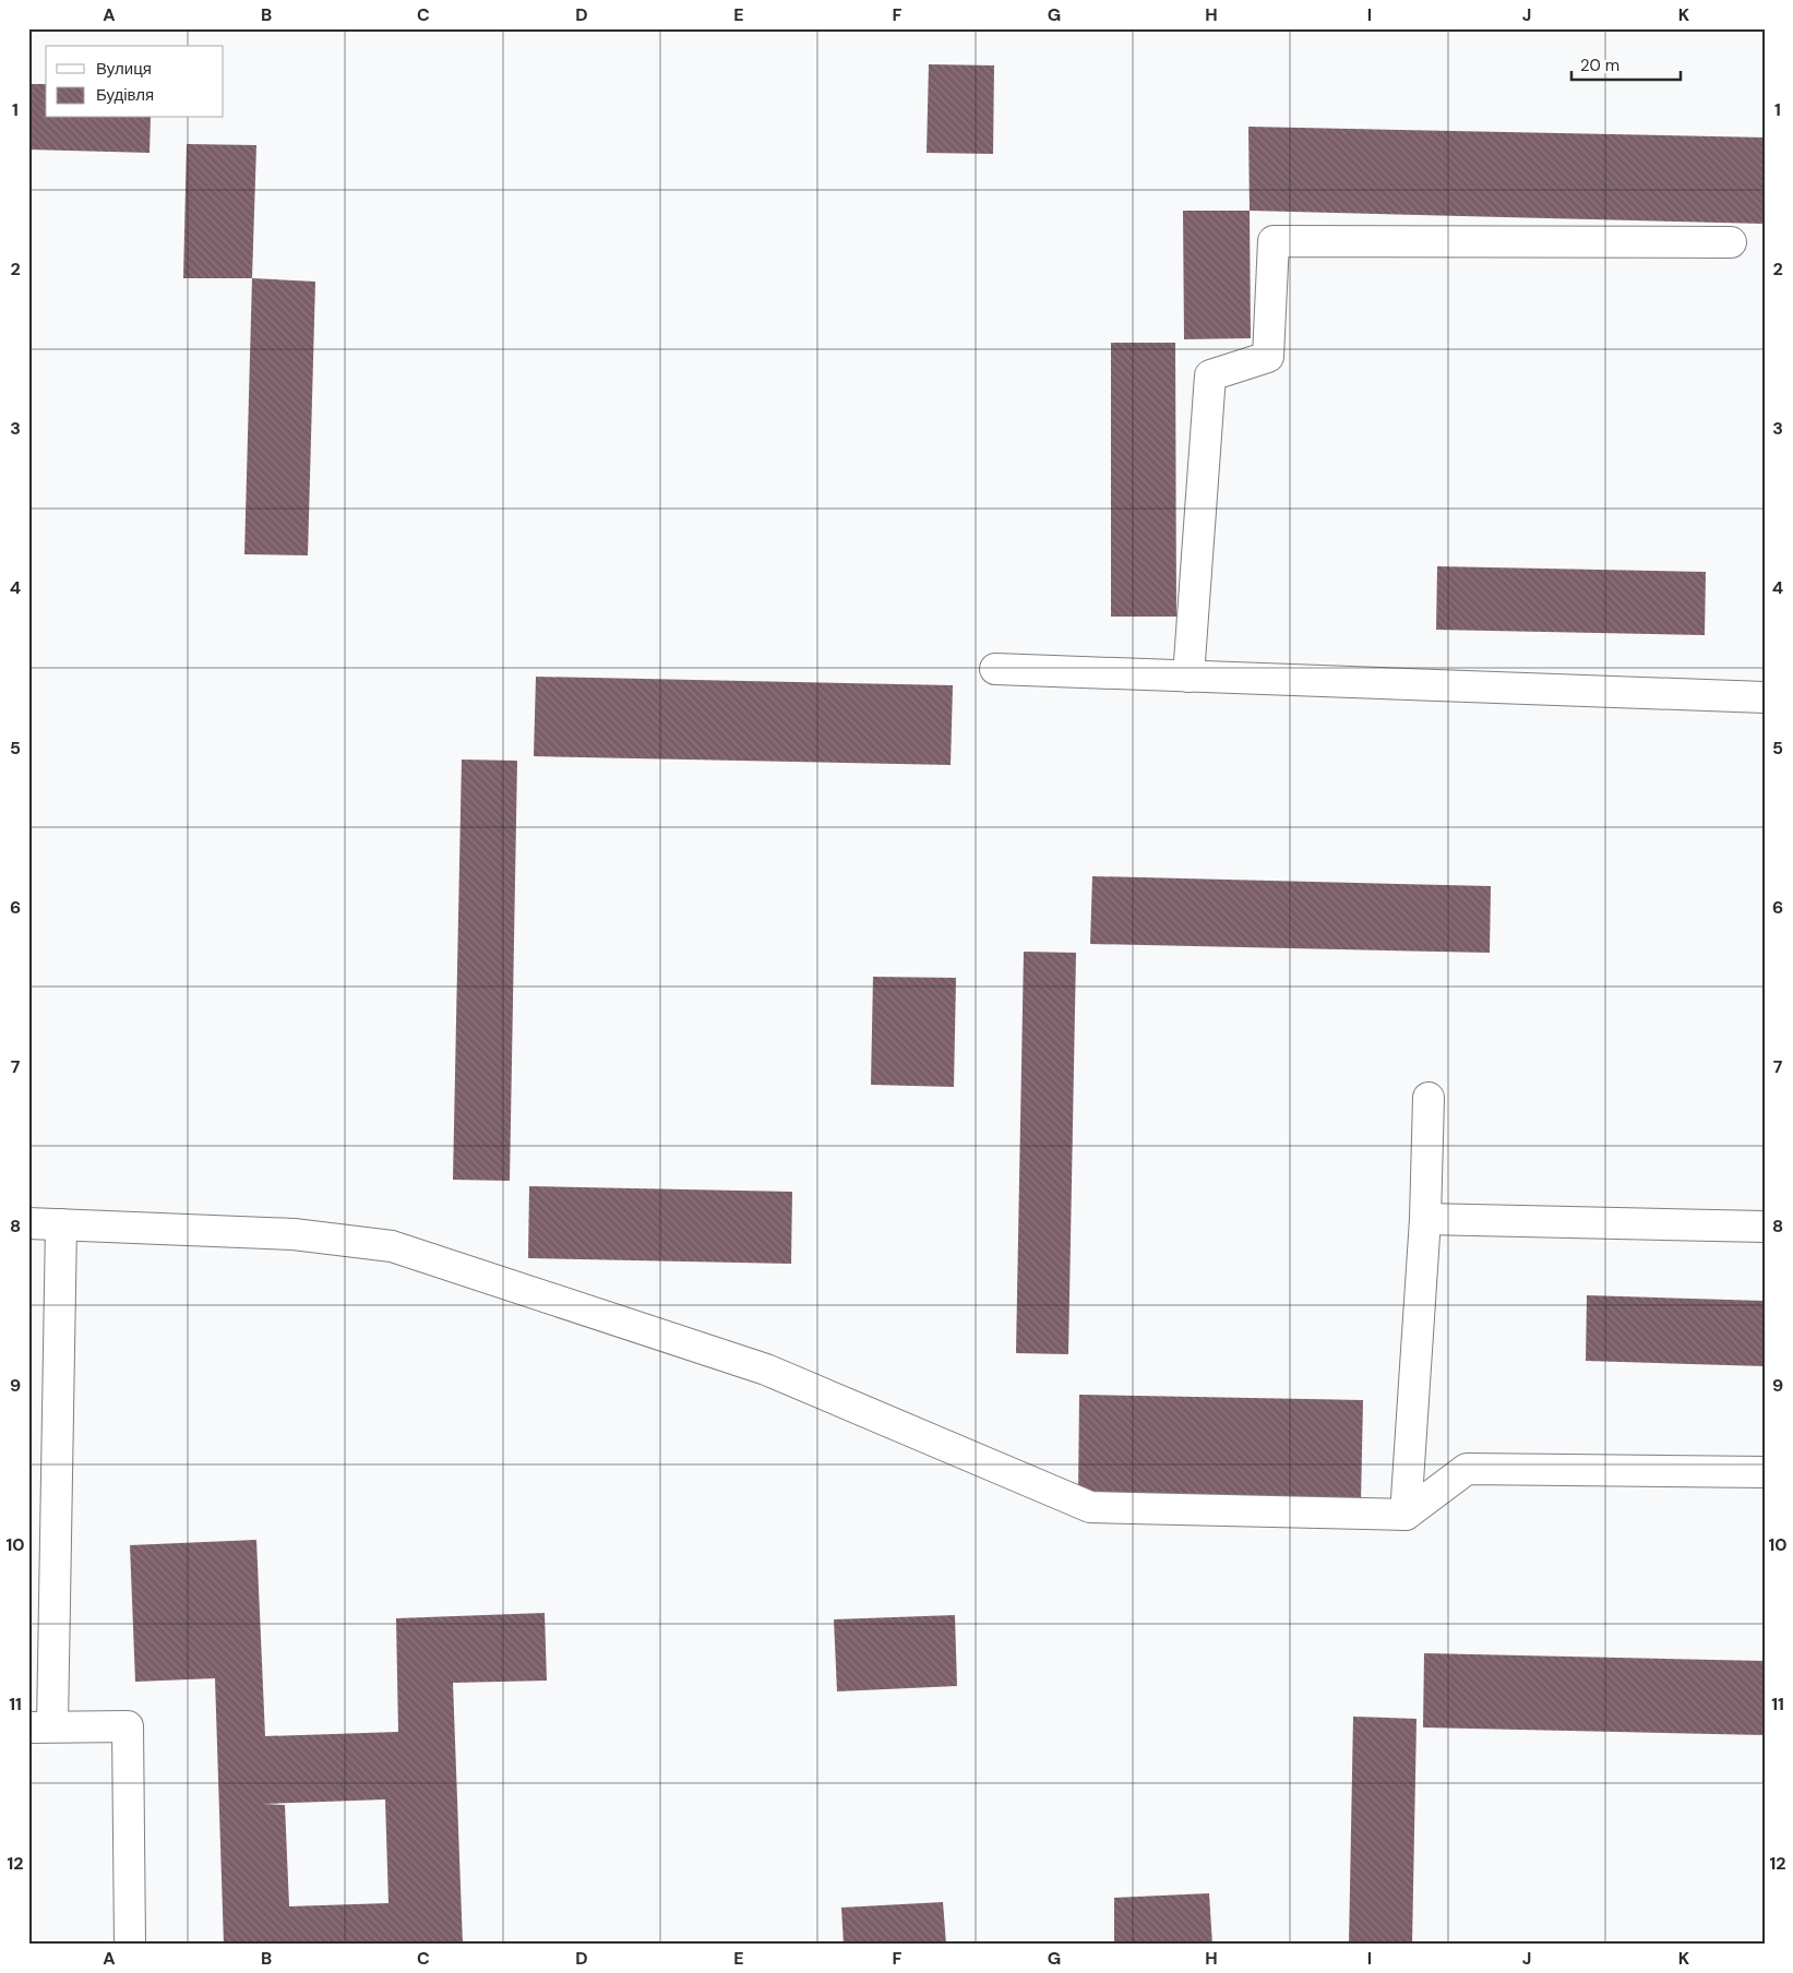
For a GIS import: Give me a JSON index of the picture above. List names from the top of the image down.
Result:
{
  "legend": ["Вулиця", "Будівля"],
  "scale_bar": "20 m",
  "grid": {
    "columns": [
      "A",
      "B",
      "C",
      "D",
      "E",
      "F",
      "G",
      "H",
      "I",
      "J",
      "K"
    ],
    "rows": [
      "1",
      "2",
      "3",
      "4",
      "5",
      "6",
      "7",
      "8",
      "9",
      "10",
      "11",
      "12"
    ]
  }
}
